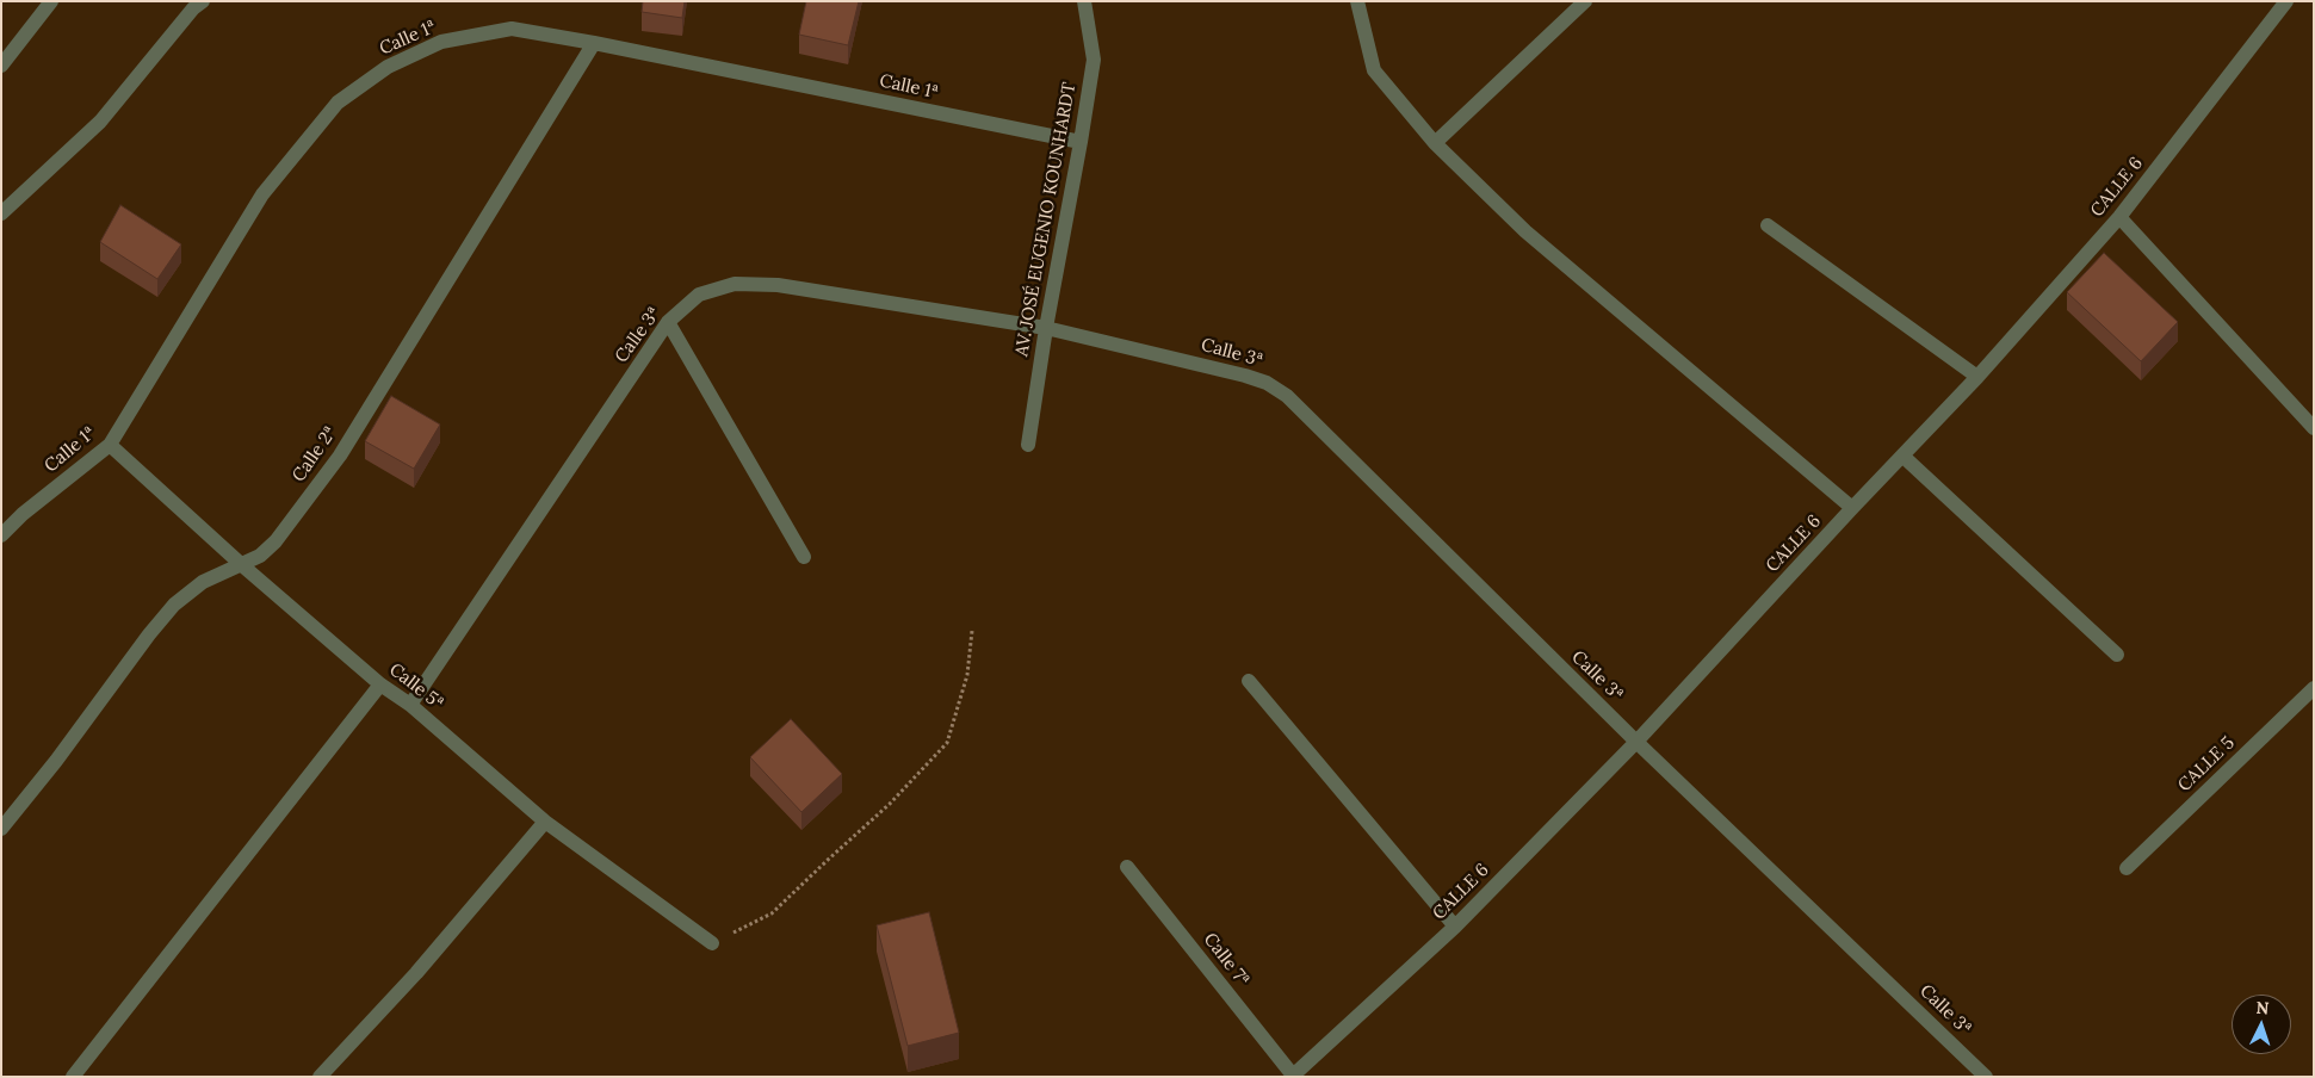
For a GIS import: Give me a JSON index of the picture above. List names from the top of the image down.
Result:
{
  "streets": {
    "street": [
      "Calle 1ª",
      "CALLE 6",
      "AV. JOSÉ EUGENIO KOUNHARDT",
      "Calle 3ª",
      "Calle 2ª",
      "Calle 5ª",
      "CALLE 5",
      "Calle 7ª"
    ]
  },
  "crossings": [
    ["Calle 1ª", "AV. JOSÉ EUGENIO KOUNHARDT"],
    ["Calle 1ª", "Calle 2ª"],
    ["Calle 1ª", "Calle 5ª"],
    ["CALLE 6", "Calle 3ª"],
    ["CALLE 6", "Calle 7ª"],
    ["AV. JOSÉ EUGENIO KOUNHARDT", "Calle 3ª"],
    ["Calle 3ª", "Calle 5ª"],
    ["Calle 2ª", "Calle 5ª"]
  ],
  "north": "top"
}
